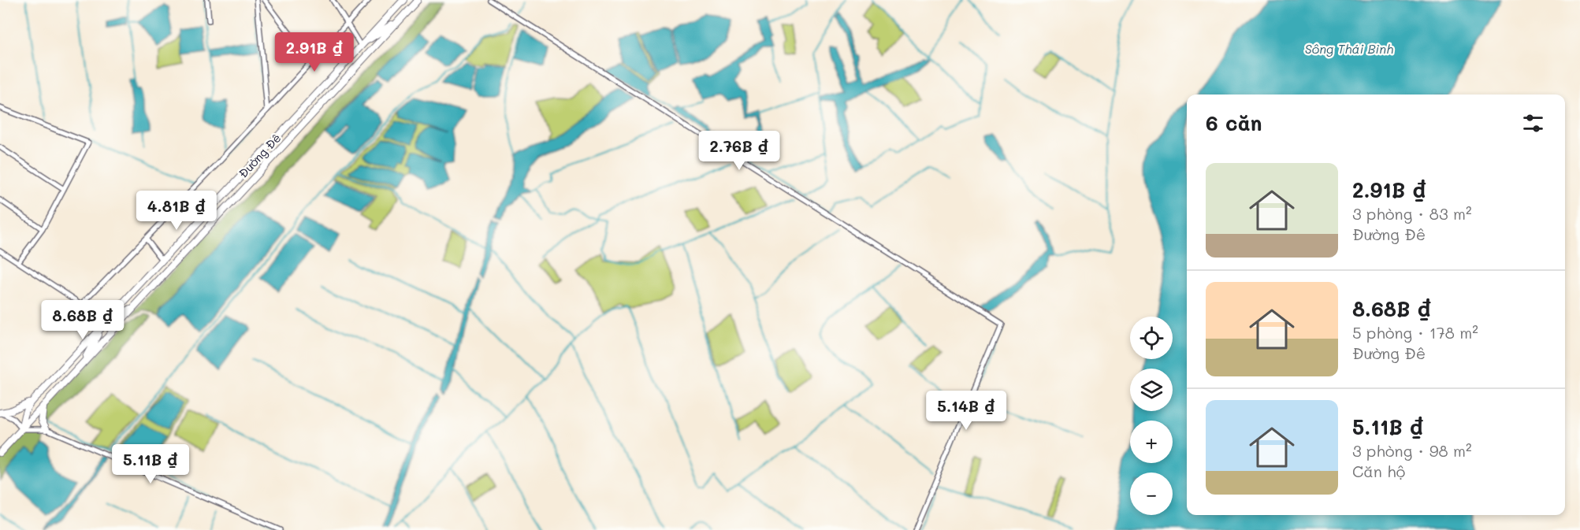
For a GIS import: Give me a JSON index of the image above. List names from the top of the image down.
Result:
{
  "streets": {
    "street": ["Đường Đê"]
  },
  "water": ["Sông Thái Bình"],
  "page": {
    "price": [
      "2.91B ₫",
      "2.76B ₫",
      "4.81B ₫",
      "8.68B ₫",
      "5.14B ₫",
      "5.11B ₫"
    ],
    "heading": "6 căn",
    "list": [
      {
        "name": "2.91B ₫",
        "note": "3 phòng · 83 m² · Đường Đê"
      },
      {
        "name": "8.68B ₫",
        "note": "5 phòng · 178 m² · Đường Đê"
      },
      {
        "name": "5.11B ₫",
        "note": "3 phòng · 98 m² · Căn hộ"
      }
    ],
    "map_buttons": ["+", "−"]
  }
}
